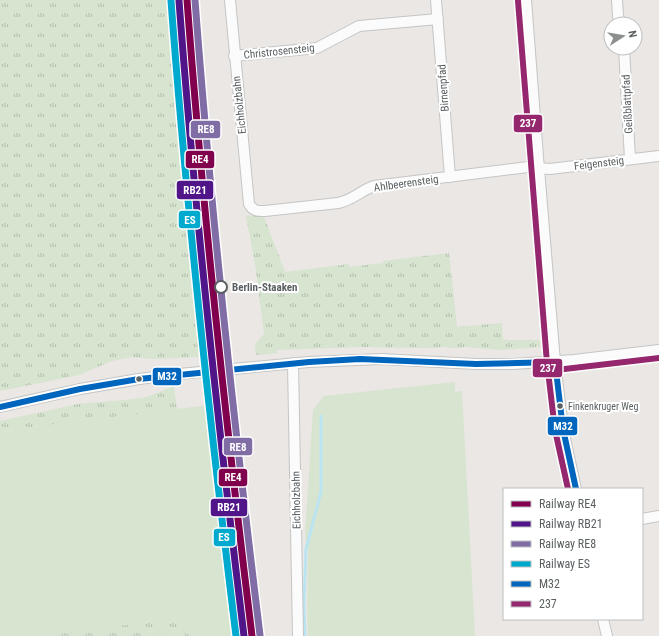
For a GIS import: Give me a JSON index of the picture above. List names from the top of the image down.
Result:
{
  "streets": {
    "street": [
      "Christrosensteig",
      "Birnenpfad",
      "Geißblattpfad",
      "Eichholzbahn",
      "Feigensteig",
      "Ahlbeerensteig"
    ]
  },
  "crossings": [
    ["Christrosensteig", "Birnenpfad"],
    ["Christrosensteig", "Eichholzbahn"],
    ["Birnenpfad", "Ahlbeerensteig"],
    ["Geißblattpfad", "Feigensteig"],
    ["Eichholzbahn", "Ahlbeerensteig"],
    ["Feigensteig", "Ahlbeerensteig"]
  ],
  "places": ["Berlin-Staaken", "Finkenkruger Weg"],
  "lines": [
    "rail line RE4",
    "rail line RE8",
    "rail line RB21",
    "rail line ES",
    "transit line 237",
    "transit line M32"
  ],
  "legend": [
    "Railway RE4",
    "Railway RB21",
    "Railway RE8",
    "Railway ES",
    "M32",
    "237"
  ],
  "north": "right"
}
